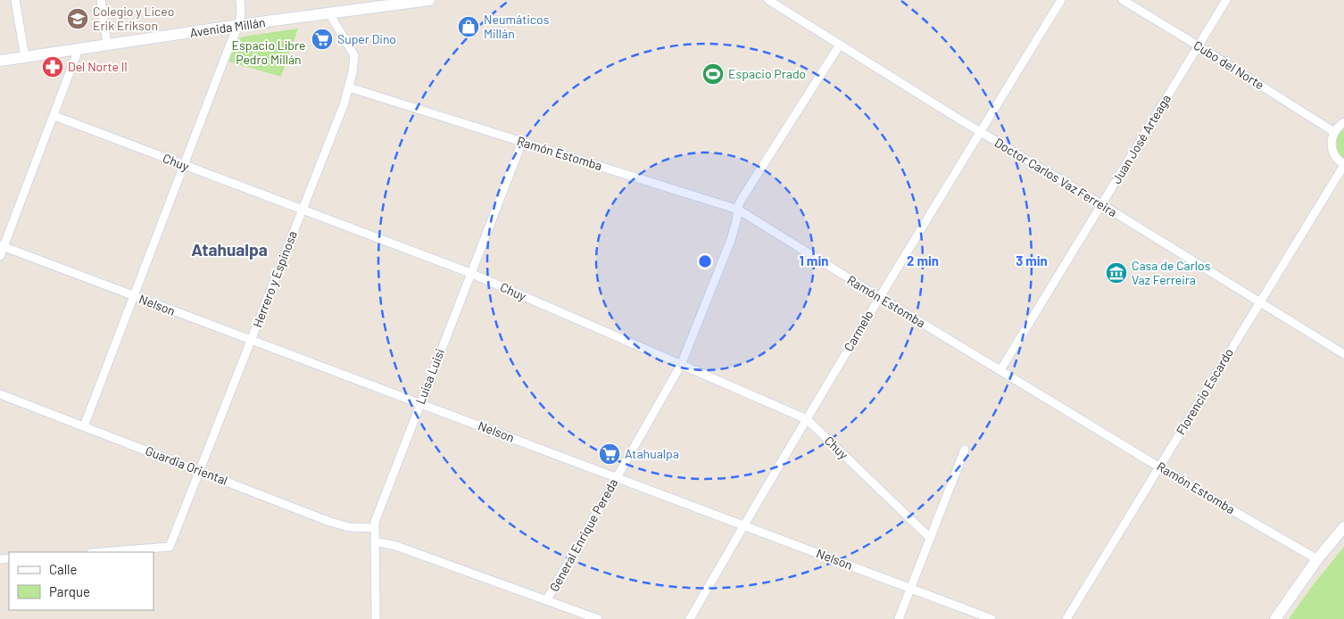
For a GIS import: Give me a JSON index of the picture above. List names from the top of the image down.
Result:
{
  "streets": {
    "main road": ["Avenida Millán"],
    "street": [
      "Cubo del Norte",
      "Juan José Arteaga",
      "Ramón Estomba",
      "Chuy",
      "Doctor Carlos Vaz Ferreira",
      "Herrero y Espinosa",
      "Nelson",
      "Carmelo",
      "Luisa Luisi",
      "Florencio Escardo",
      "Guardia Oriental",
      "General Enrique Pereda"
    ]
  },
  "crossings": [
    ["Avenida Millán", "Herrero y Espinosa"],
    ["Cubo del Norte", "Juan José Arteaga"],
    ["Cubo del Norte", "Florencio Escardo"],
    ["Juan José Arteaga", "Ramón Estomba"],
    ["Juan José Arteaga", "Doctor Carlos Vaz Ferreira"],
    ["Ramón Estomba", "Herrero y Espinosa"],
    ["Ramón Estomba", "Carmelo"],
    ["Ramón Estomba", "Luisa Luisi"],
    ["Ramón Estomba", "Florencio Escardo"],
    ["Ramón Estomba", "General Enrique Pereda"],
    ["Chuy", "Herrero y Espinosa"],
    ["Chuy", "Carmelo"],
    ["Chuy", "Luisa Luisi"],
    ["Chuy", "General Enrique Pereda"],
    ["Doctor Carlos Vaz Ferreira", "Carmelo"],
    ["Doctor Carlos Vaz Ferreira", "Florencio Escardo"],
    ["Doctor Carlos Vaz Ferreira", "General Enrique Pereda"],
    ["Herrero y Espinosa", "Nelson"],
    ["Herrero y Espinosa", "Guardia Oriental"],
    ["Nelson", "Carmelo"],
    ["Nelson", "Luisa Luisi"],
    ["Nelson", "General Enrique Pereda"],
    ["Luisa Luisi", "Guardia Oriental"]
  ],
  "districts": ["Atahualpa"],
  "parks": ["Espacio Libre Pedro Millán"],
  "places": {
    "school or university": ["Colegio y Liceo Erik Erikson"],
    "shop": ["Neumáticos Millán"],
    "supermarket": ["Super Dino", "Atahualpa"],
    "pharmacy": ["Del Norte II"],
    "sports": ["Espacio Prado"],
    "museum": ["Casa de Carlos Vaz Ferreira"]
  },
  "legend": ["Calle", "Parque"],
  "rings": ["1 min", "2 min", "3 min"]
}
